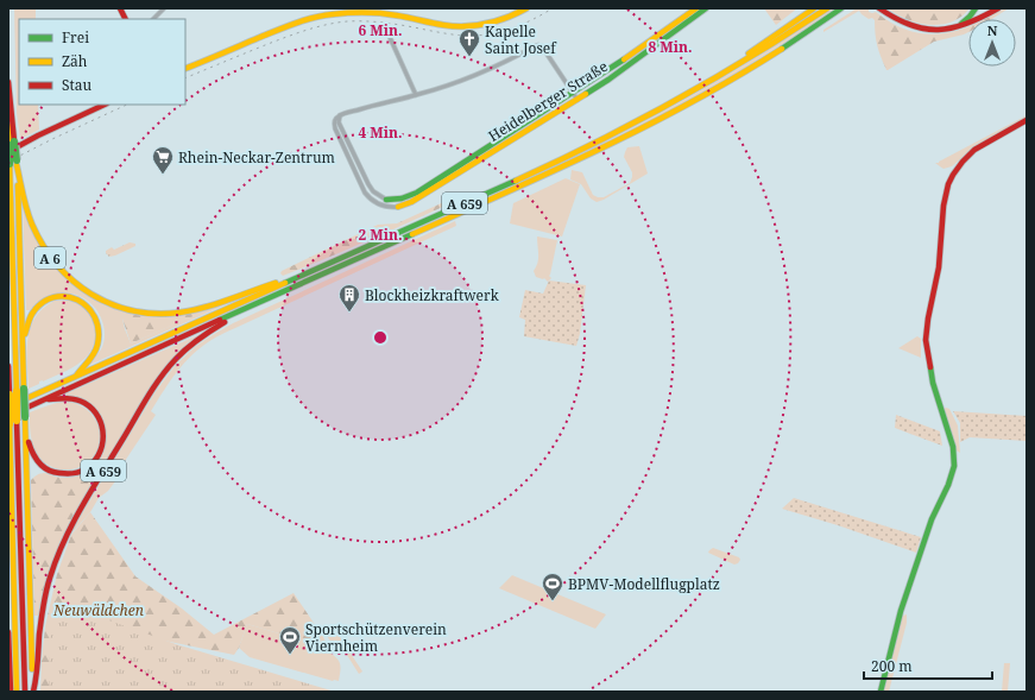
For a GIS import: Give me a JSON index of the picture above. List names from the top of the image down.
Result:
{
  "streets": {
    "main road": ["Heidelberger Straße", "A 659", "A 6"]
  },
  "crossings": [
    ["A 659", "A 6"]
  ],
  "parks": ["Neuwäldchen"],
  "places": {
    "church": ["Kapelle Saint Josef"],
    "supermarket": ["Rhein-Neckar-Zentrum"],
    "building": ["Blockheizkraftwerk"],
    "sports": ["BPMV-Modellflugplatz", "Sportschützenverein Viernheim"]
  },
  "legend": ["Frei", "Zäh", "Stau"],
  "scale_bar": "200 m",
  "north": "top",
  "rings": [
    "6 Min.",
    "8 Min.",
    "4 Min.",
    "2 Min."
  ]
}
